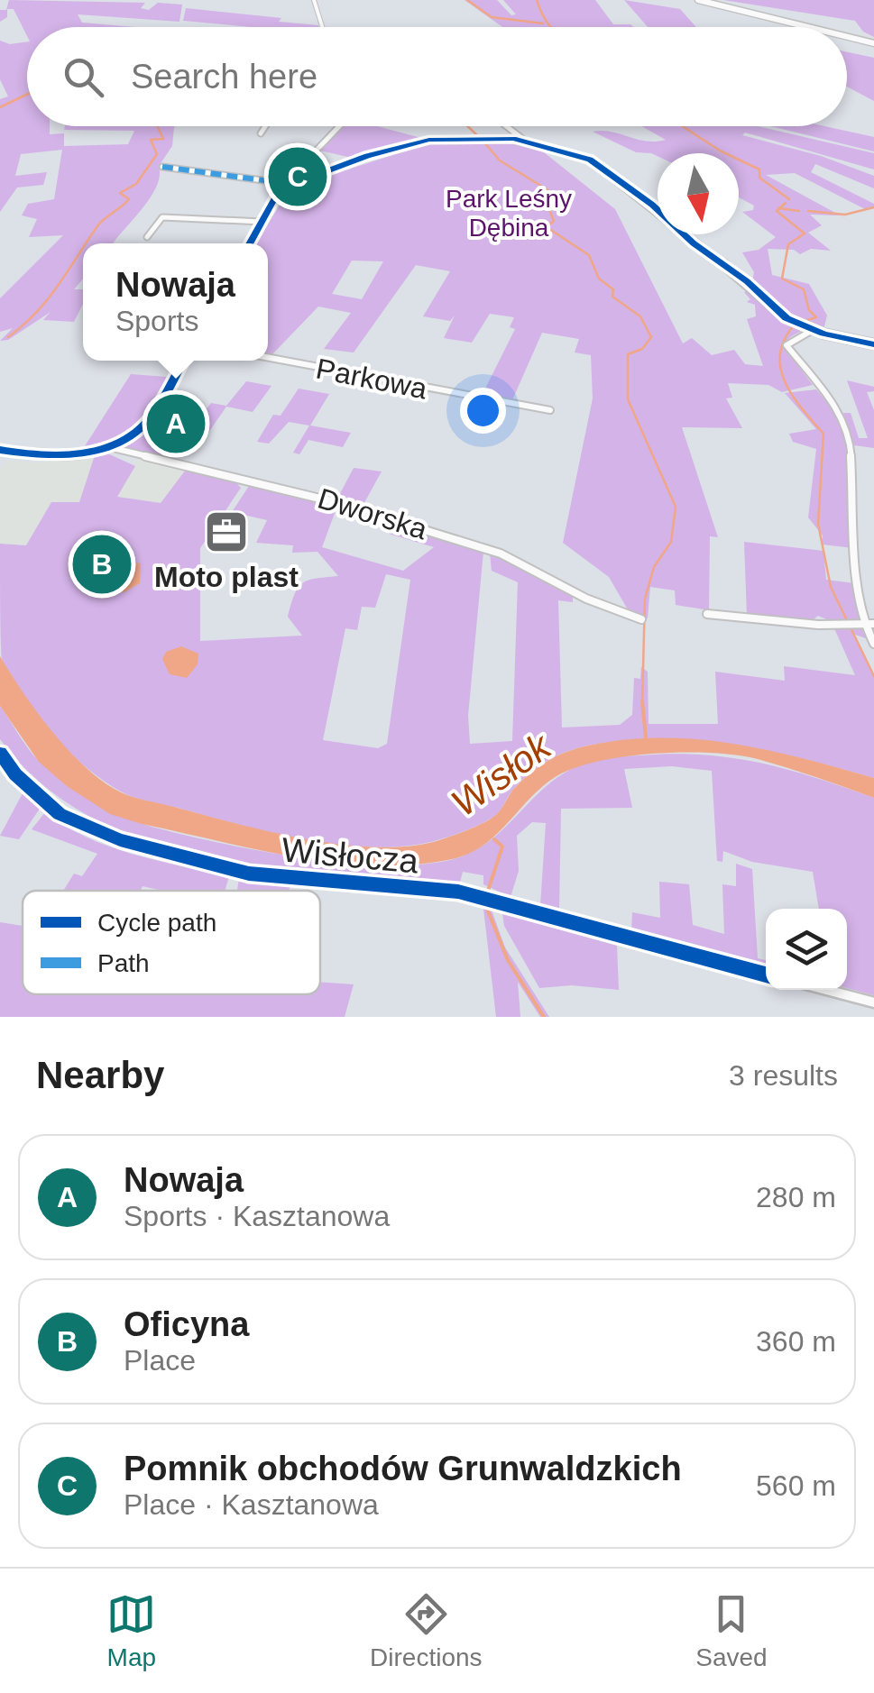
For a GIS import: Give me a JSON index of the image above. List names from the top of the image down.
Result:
{
  "streets": {
    "street": ["Parkowa", "Dworska", "Wisłocza"]
  },
  "water": ["Wisłok"],
  "parks": ["Park Leśny Dębina"],
  "places": {
    "office": ["Moto plast"]
  },
  "legend": ["Cycle path", "Path"],
  "north": "bottom",
  "page": {
    "search": "Search here",
    "pins": ["C", "A", "B"],
    "popup": ["Nowaja", "Sports"],
    "heading": ["Nearby", "3 results"],
    "list": [
      {
        "mark": "A",
        "name": "Nowaja",
        "note": "Sports · Kasztanowa",
        "value": "280 m"
      },
      {
        "mark": "B",
        "name": "Oficyna",
        "note": "Place",
        "value": "360 m"
      },
      {
        "mark": "C",
        "name": "Pomnik obchodów Grunwaldzkich",
        "note": "Place · Kasztanowa",
        "value": "560 m"
      }
    ],
    "nav": ["Map", "Directions", "Saved"]
  }
}
